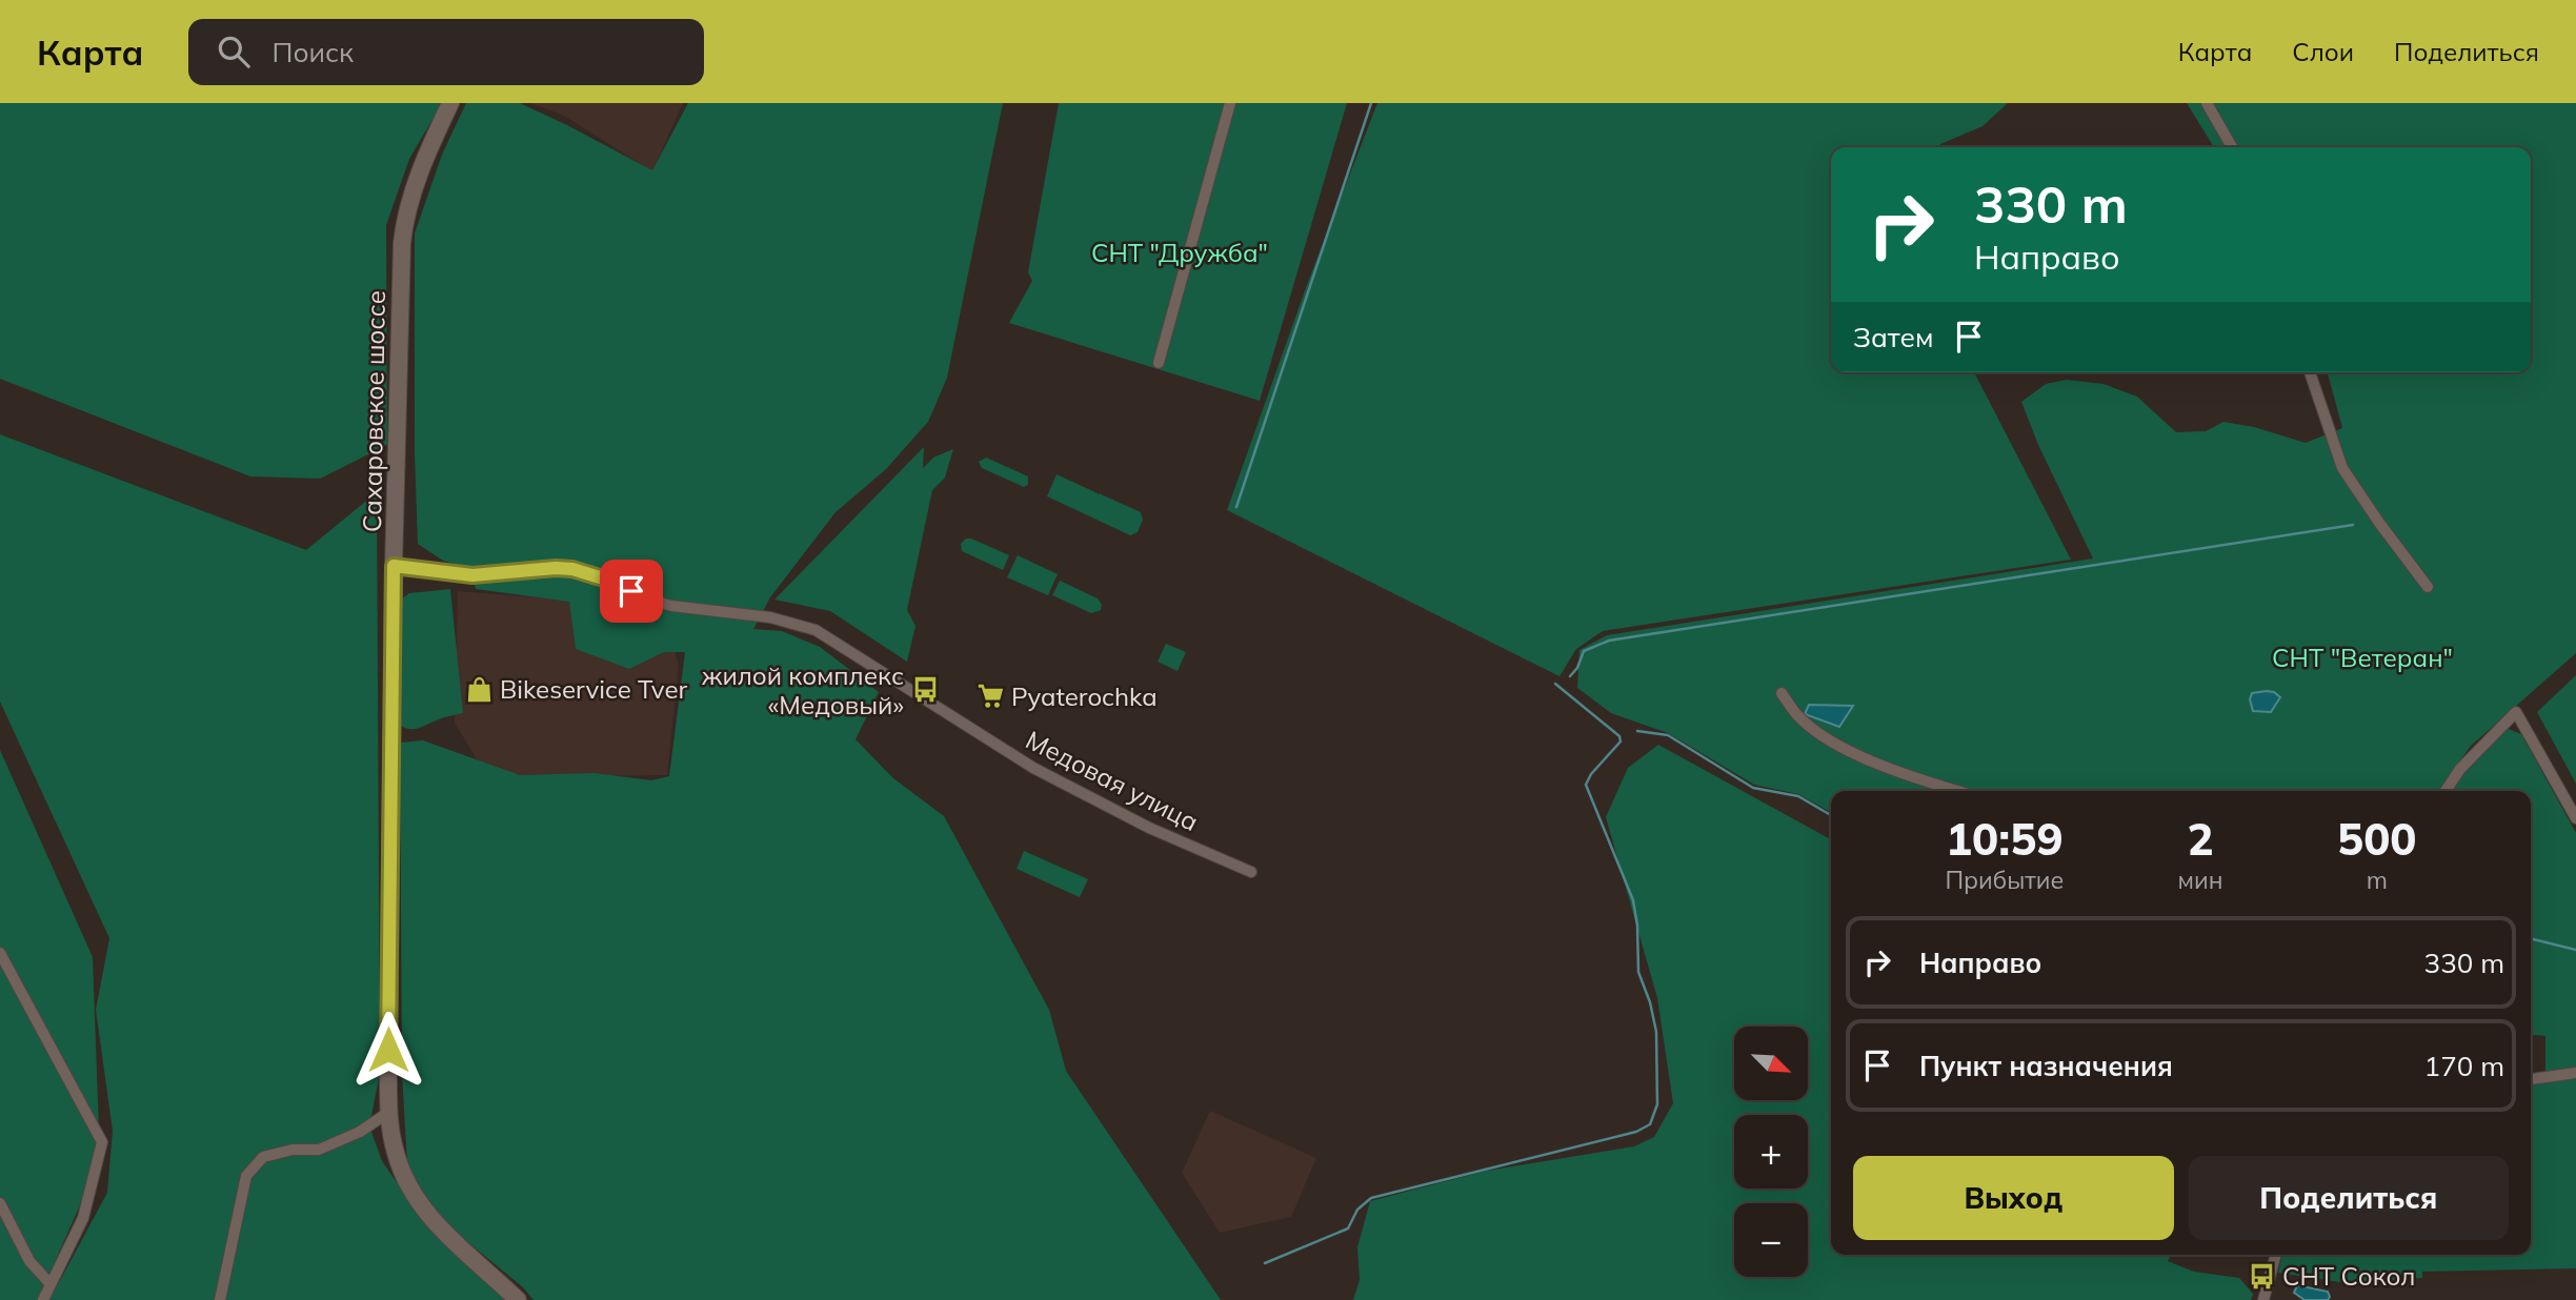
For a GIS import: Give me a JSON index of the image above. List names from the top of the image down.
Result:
{
  "streets": {
    "main road": ["Сахаровское шоссе"],
    "street": ["Медовая улица"]
  },
  "crossings": [
    ["Сахаровское шоссе", "Медовая улица"]
  ],
  "parks": ["СНТ \"Дружба\"", "СНТ \"Ветеран\""],
  "places": {
    "shop": ["Bikeservice Tver"],
    "bus stop": ["жилой комплекс «Медовый»", "СНТ Сокол"],
    "supermarket": ["Pyaterochka"]
  },
  "north": "bottom right",
  "page": {
    "header": "Карта",
    "search": "Поиск",
    "nav": ["Карта", "Слои", "Поделиться"],
    "turn": ["330 m", "Направо"],
    "then": "Затем",
    "eta": [
      "10:59",
      "Прибытие",
      "2",
      "мин",
      "500",
      "m"
    ],
    "list": [
      {
        "name": "Направо",
        "value": "330 m"
      },
      {
        "name": "Пункт назначения",
        "value": "170 m"
      }
    ],
    "map_buttons": ["+", "−"],
    "buttons": ["Выход", "Поделиться"]
  }
}
